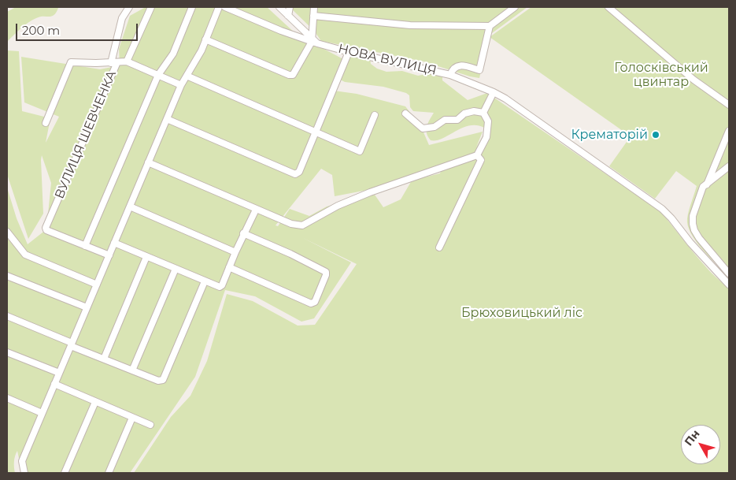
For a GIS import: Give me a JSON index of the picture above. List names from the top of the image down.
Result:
{
  "streets": {
    "street": ["НОВА ВУЛИЦЯ", "ВУЛИЦЯ ШЕВЧЕНКА"]
  },
  "parks": ["Голосківський цвинтар", "Брюховицький ліс"],
  "places": ["Крематорій"],
  "scale_bar": "200 m",
  "north": "top left"
}
